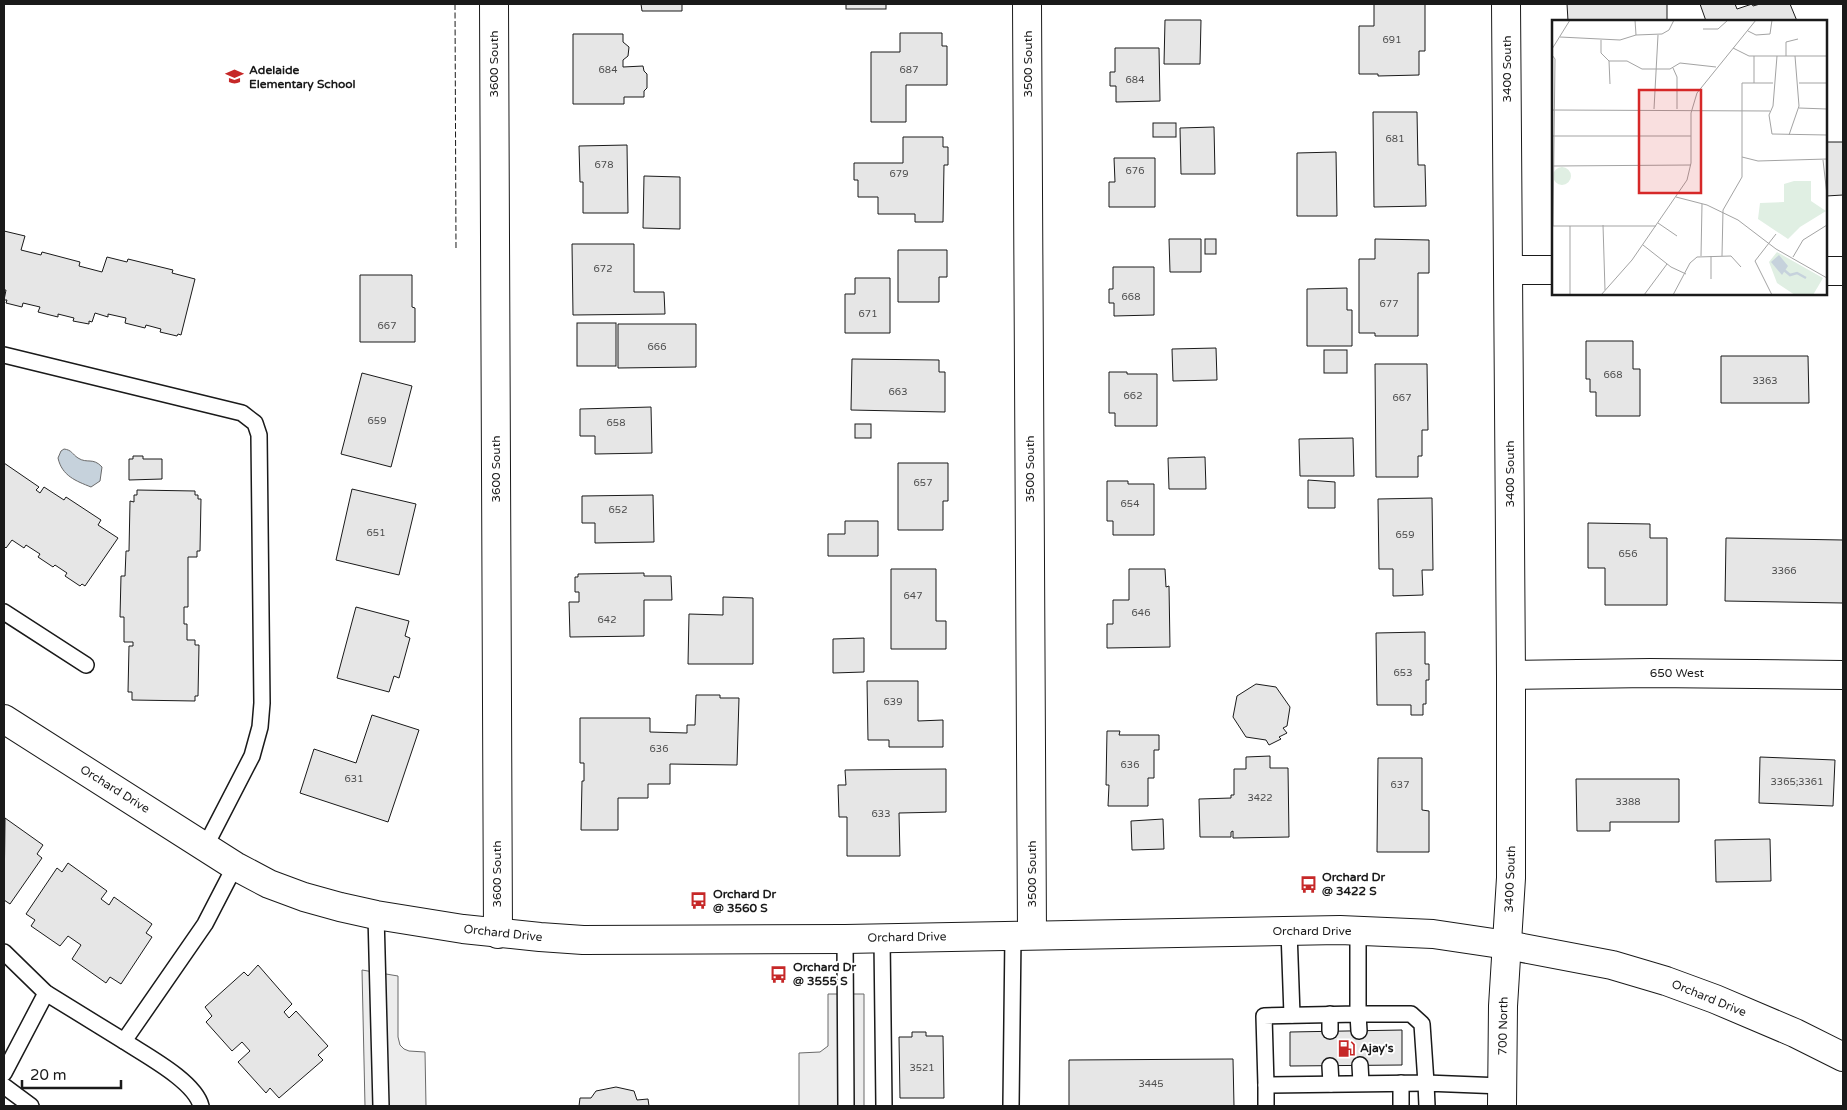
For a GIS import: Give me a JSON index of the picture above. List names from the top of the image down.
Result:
{
  "streets": {
    "street": [
      "3600 South",
      "3500 South",
      "3400 South",
      "650 West",
      "Orchard Drive",
      "700 North"
    ]
  },
  "crossings": [
    ["3600 South", "Orchard Drive"],
    ["3500 South", "Orchard Drive"],
    ["3400 South", "650 West"],
    ["3400 South", "Orchard Drive"],
    ["3400 South", "700 North"],
    ["Orchard Drive", "700 North"]
  ],
  "places": {
    "school or university": ["Adelaide Elementary School"],
    "bus stop": ["Orchard Dr @ 3422 S", "Orchard Dr @ 3560 S", "Orchard Dr @ 3555 S"],
    "fuel station": ["Ajay's"]
  },
  "house_numbers": [
    "691",
    "684",
    "687",
    "684",
    "681",
    "678",
    "676",
    "679",
    "672",
    "668",
    "677",
    "671",
    "667",
    "666",
    "668",
    "3363",
    "663",
    "662",
    "667",
    "659",
    "658",
    "657",
    "654",
    "652",
    "651",
    "659",
    "656",
    "3366",
    "647",
    "646",
    "642",
    "653",
    "639",
    "636",
    "636",
    "631",
    "3365;3361",
    "637",
    "3422",
    "3388",
    "633",
    "3521",
    "3445"
  ],
  "scale_bar": "20 m"
}
